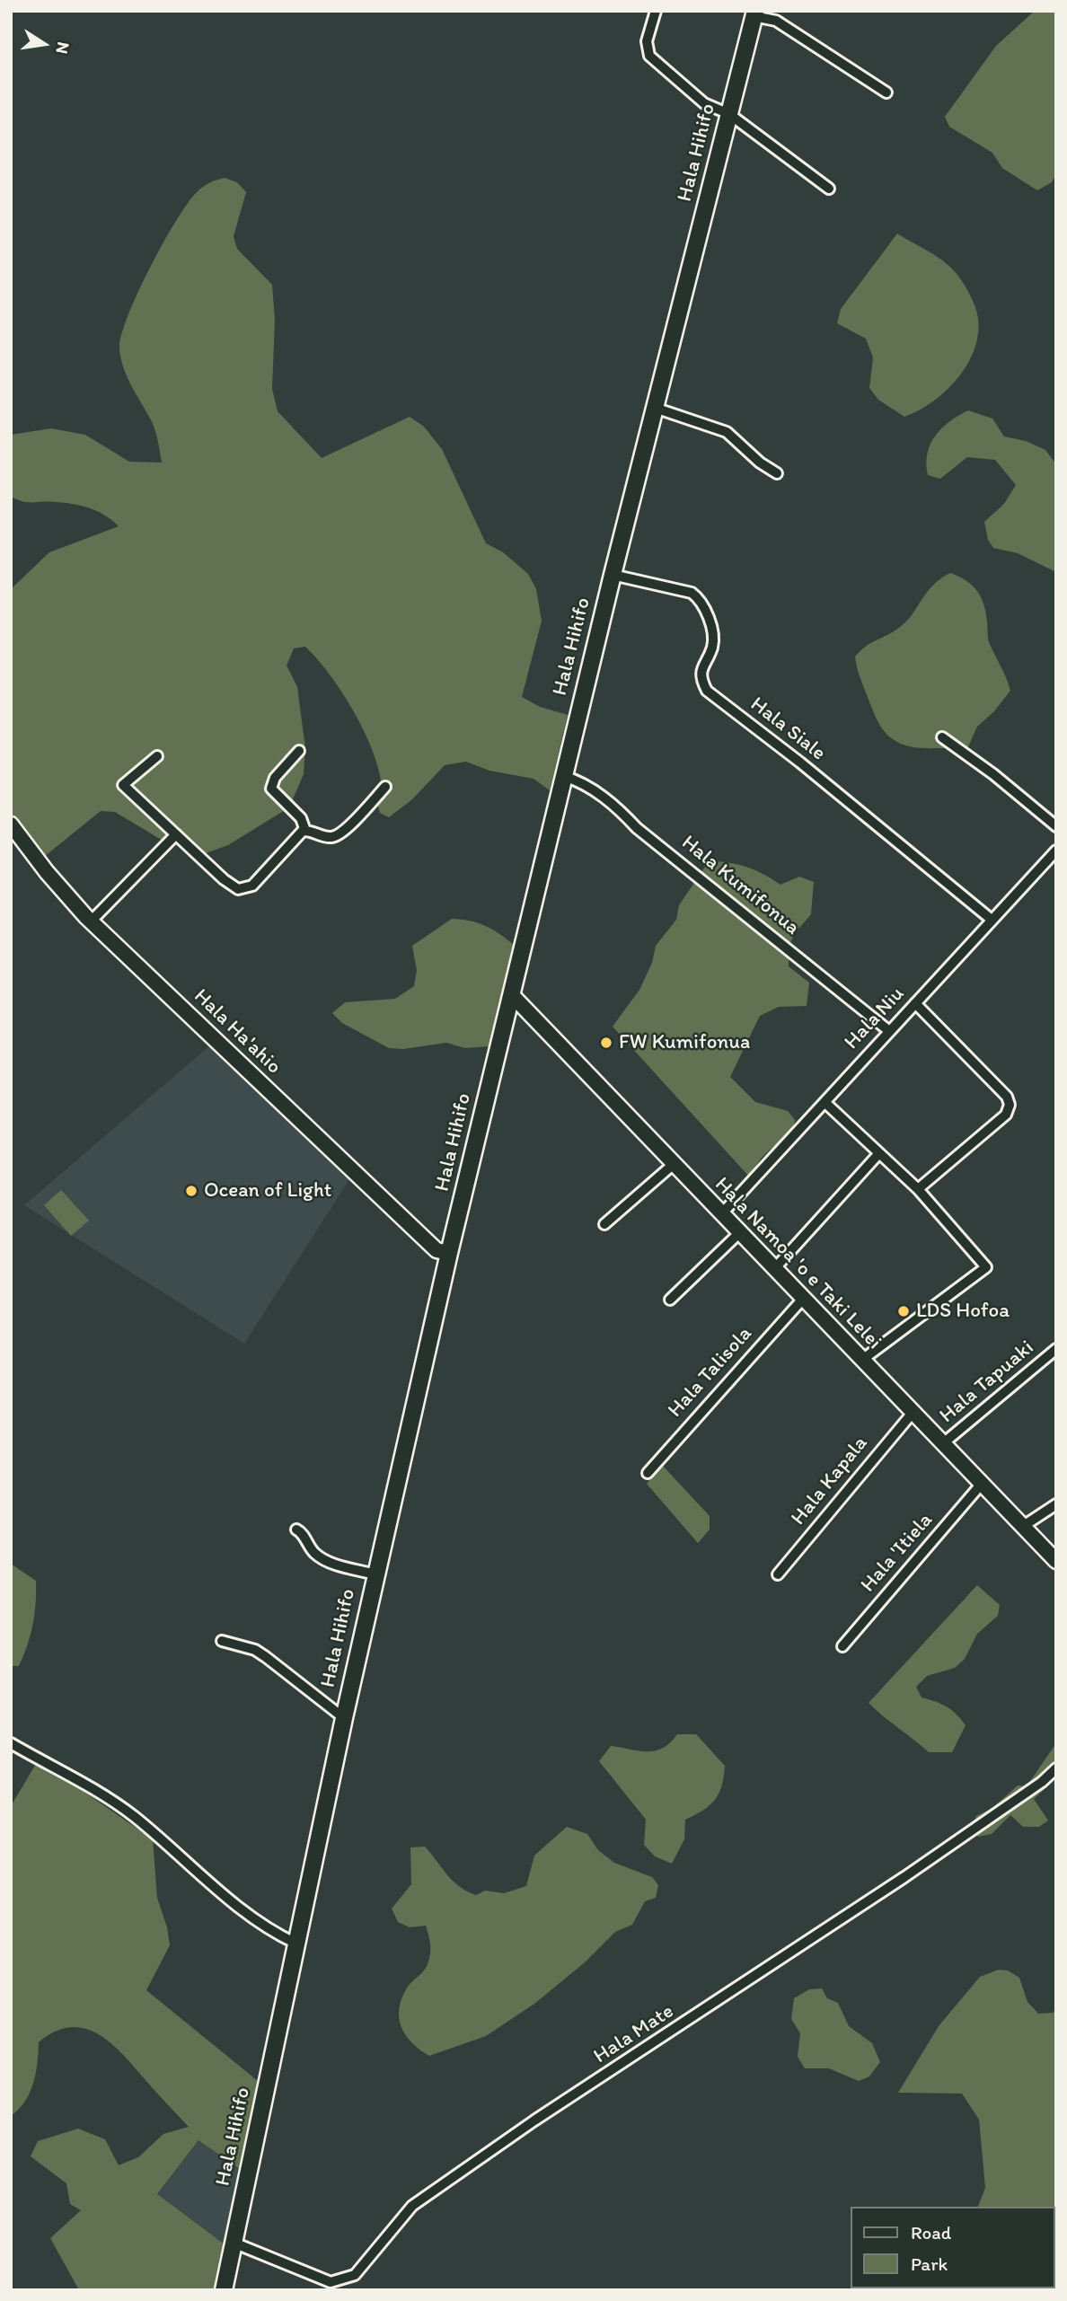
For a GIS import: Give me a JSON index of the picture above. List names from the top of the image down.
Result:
{
  "streets": {
    "main road": ["Hala Hihifo"],
    "street": [
      "Hala Siale",
      "Hala Kumifonua",
      "Hala Niu",
      "Hala Ha'ahio",
      "Hala Namoa 'o e Taki Lelei",
      "Hala Talisola",
      "Hala Tapuaki",
      "Hala Kapala",
      "Hala 'Itiela",
      "Hala Mate"
    ]
  },
  "crossings": [
    ["Hala Hihifo", "Hala Siale"],
    ["Hala Hihifo", "Hala Kumifonua"],
    ["Hala Hihifo", "Hala Ha'ahio"],
    ["Hala Hihifo", "Hala Namoa 'o e Taki Lelei"],
    ["Hala Hihifo", "Hala Mate"],
    ["Hala Siale", "Hala Niu"],
    ["Hala Kumifonua", "Hala Niu"],
    ["Hala Niu", "Hala Namoa 'o e Taki Lelei"],
    ["Hala Namoa 'o e Taki Lelei", "Hala Talisola"],
    ["Hala Namoa 'o e Taki Lelei", "Hala Tapuaki"],
    ["Hala Namoa 'o e Taki Lelei", "Hala Kapala"],
    ["Hala Namoa 'o e Taki Lelei", "Hala 'Itiela"]
  ],
  "places": ["FW Kumifonua", "Ocean of Light", "LDS Hofoa"],
  "legend": ["Road", "Park"],
  "north": "right"
}
